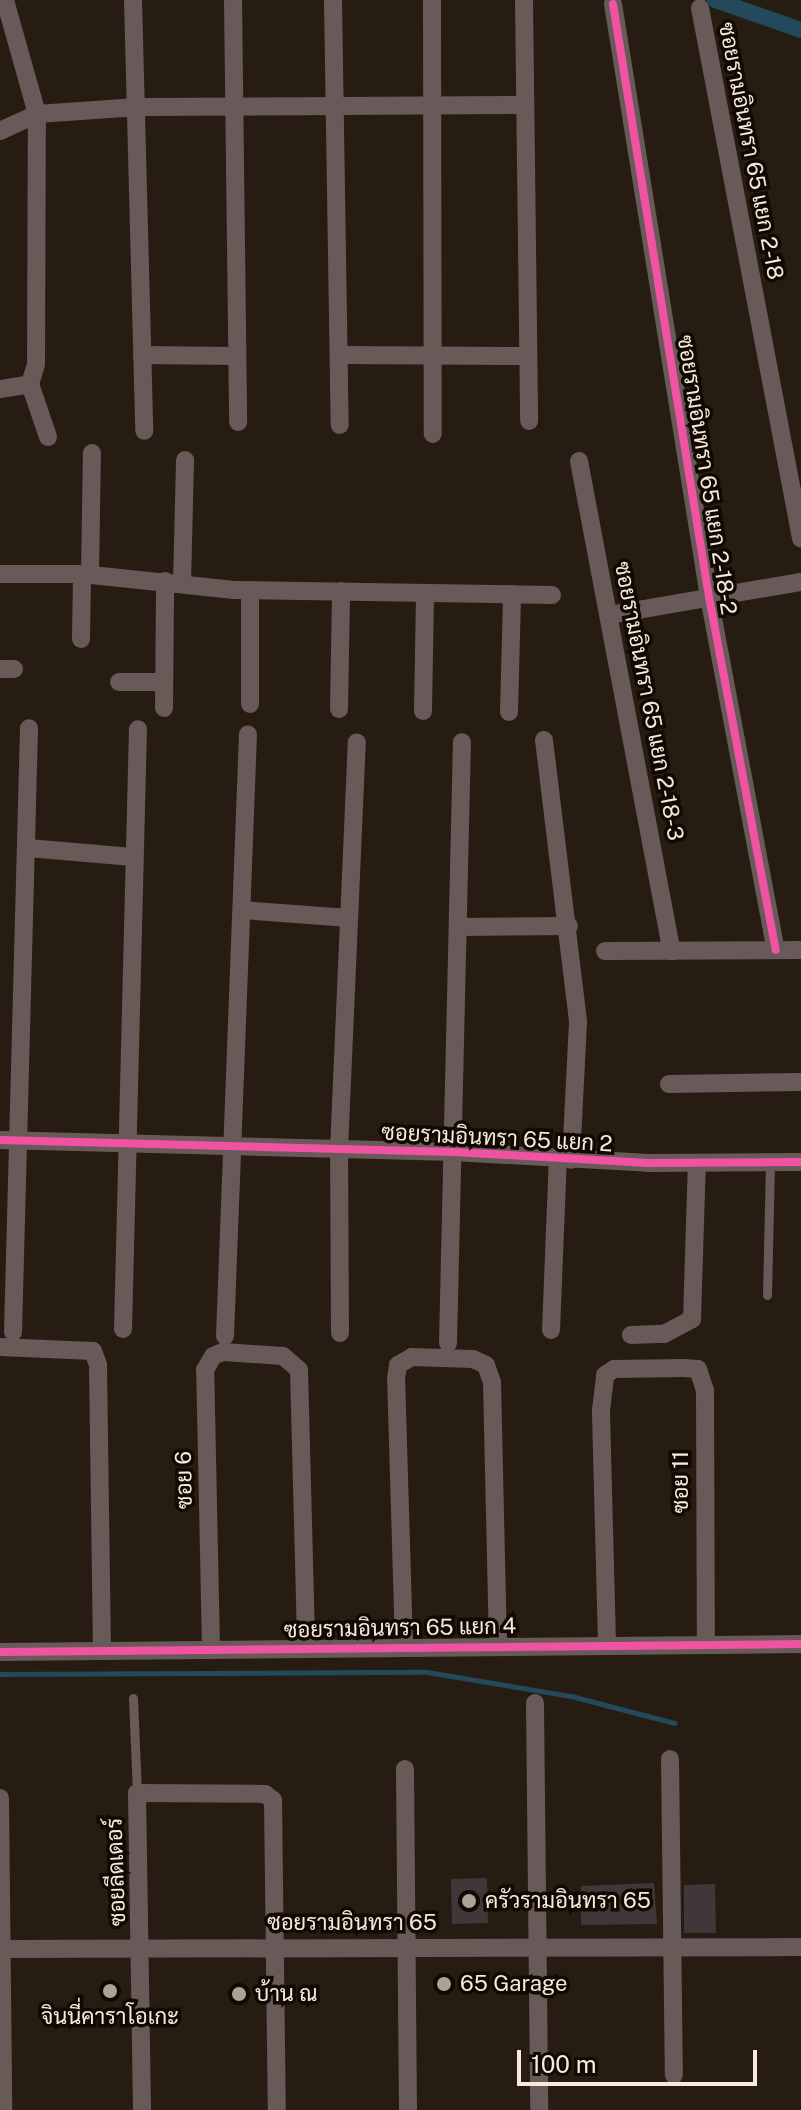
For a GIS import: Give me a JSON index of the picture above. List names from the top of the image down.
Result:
{
  "streets": {
    "street": [
      "ซอยรามอินทรา 65 แยก 2-18",
      "ซอยรามอินทรา 65 แยก 2-18-2",
      "ซอยรามอินทรา 65 แยก 2-18-3",
      "ซอยรามอินทรา 65 แยก 2",
      "ซอย 6",
      "ซอย 11",
      "ซอยรามอินทรา 65 แยก 4",
      "ซอยลีดเดอร์",
      "ซอยรามอินทรา 65"
    ]
  },
  "crossings": [
    ["ซอย 6", "ซอยรามอินทรา 65 แยก 4"],
    ["ซอย 11", "ซอยรามอินทรา 65 แยก 4"],
    ["ซอยลีดเดอร์", "ซอยรามอินทรา 65"]
  ],
  "places": [
    "ครัวรามอินทรา 65",
    "65 Garage",
    "จินนี่คาราโอเกะ",
    "บ้าน ณ"
  ],
  "scale_bar": "100 m"
}
